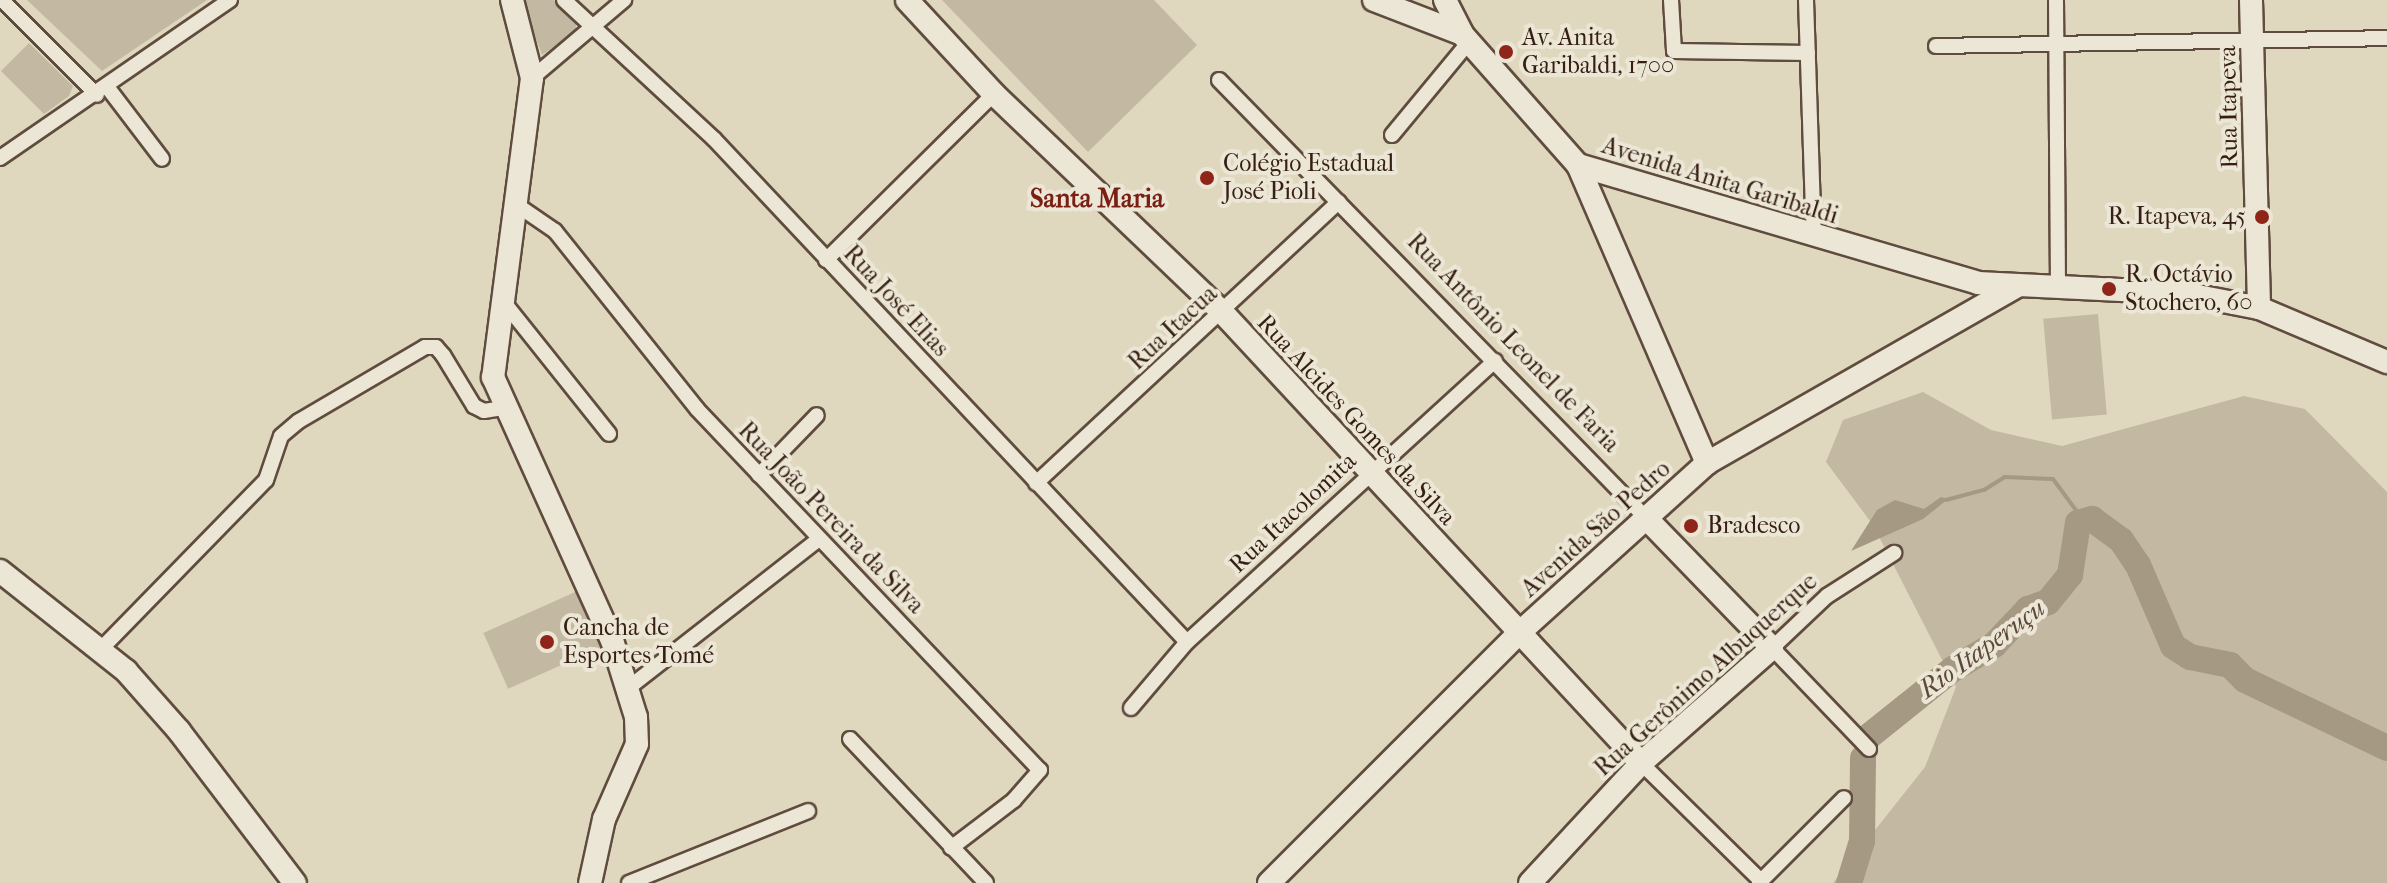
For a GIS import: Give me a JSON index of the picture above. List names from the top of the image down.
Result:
{
  "streets": {
    "street": [
      "Rua Itapeva",
      "Avenida Anita Garibaldi",
      "Rua José Elias",
      "Rua Itacua",
      "Rua Antônio Leonel de Faria",
      "Rua Alcides Gomes da Silva",
      "Rua Itacolomita",
      "Rua João Pereira da Silva",
      "Avenida São Pedro",
      "Rua Gerônimo Albuquerque"
    ]
  },
  "crossings": [
    ["Rua Itapeva", "Avenida Anita Garibaldi"],
    ["Avenida Anita Garibaldi", "Avenida São Pedro"],
    ["Rua José Elias", "Rua Itacua"],
    ["Rua José Elias", "Rua Itacolomita"],
    ["Rua Itacua", "Rua Antônio Leonel de Faria"],
    ["Rua Itacua", "Rua Alcides Gomes da Silva"],
    ["Rua Antônio Leonel de Faria", "Rua Itacolomita"],
    ["Rua Antônio Leonel de Faria", "Avenida São Pedro"],
    ["Rua Antônio Leonel de Faria", "Rua Gerônimo Albuquerque"],
    ["Rua Alcides Gomes da Silva", "Rua Itacolomita"],
    ["Rua Alcides Gomes da Silva", "Avenida São Pedro"],
    ["Rua Alcides Gomes da Silva", "Rua Gerônimo Albuquerque"]
  ],
  "districts": ["Santa Maria"],
  "water": ["Rio Itaperuçu"],
  "places": [
    "Av. Anita Garibaldi, 1700",
    "Colégio Estadual José Pioli",
    "R. Itapeva, 45",
    "R. Octávio Stochero, 60",
    "Bradesco",
    "Cancha de Esportes Tomé"
  ]
}
